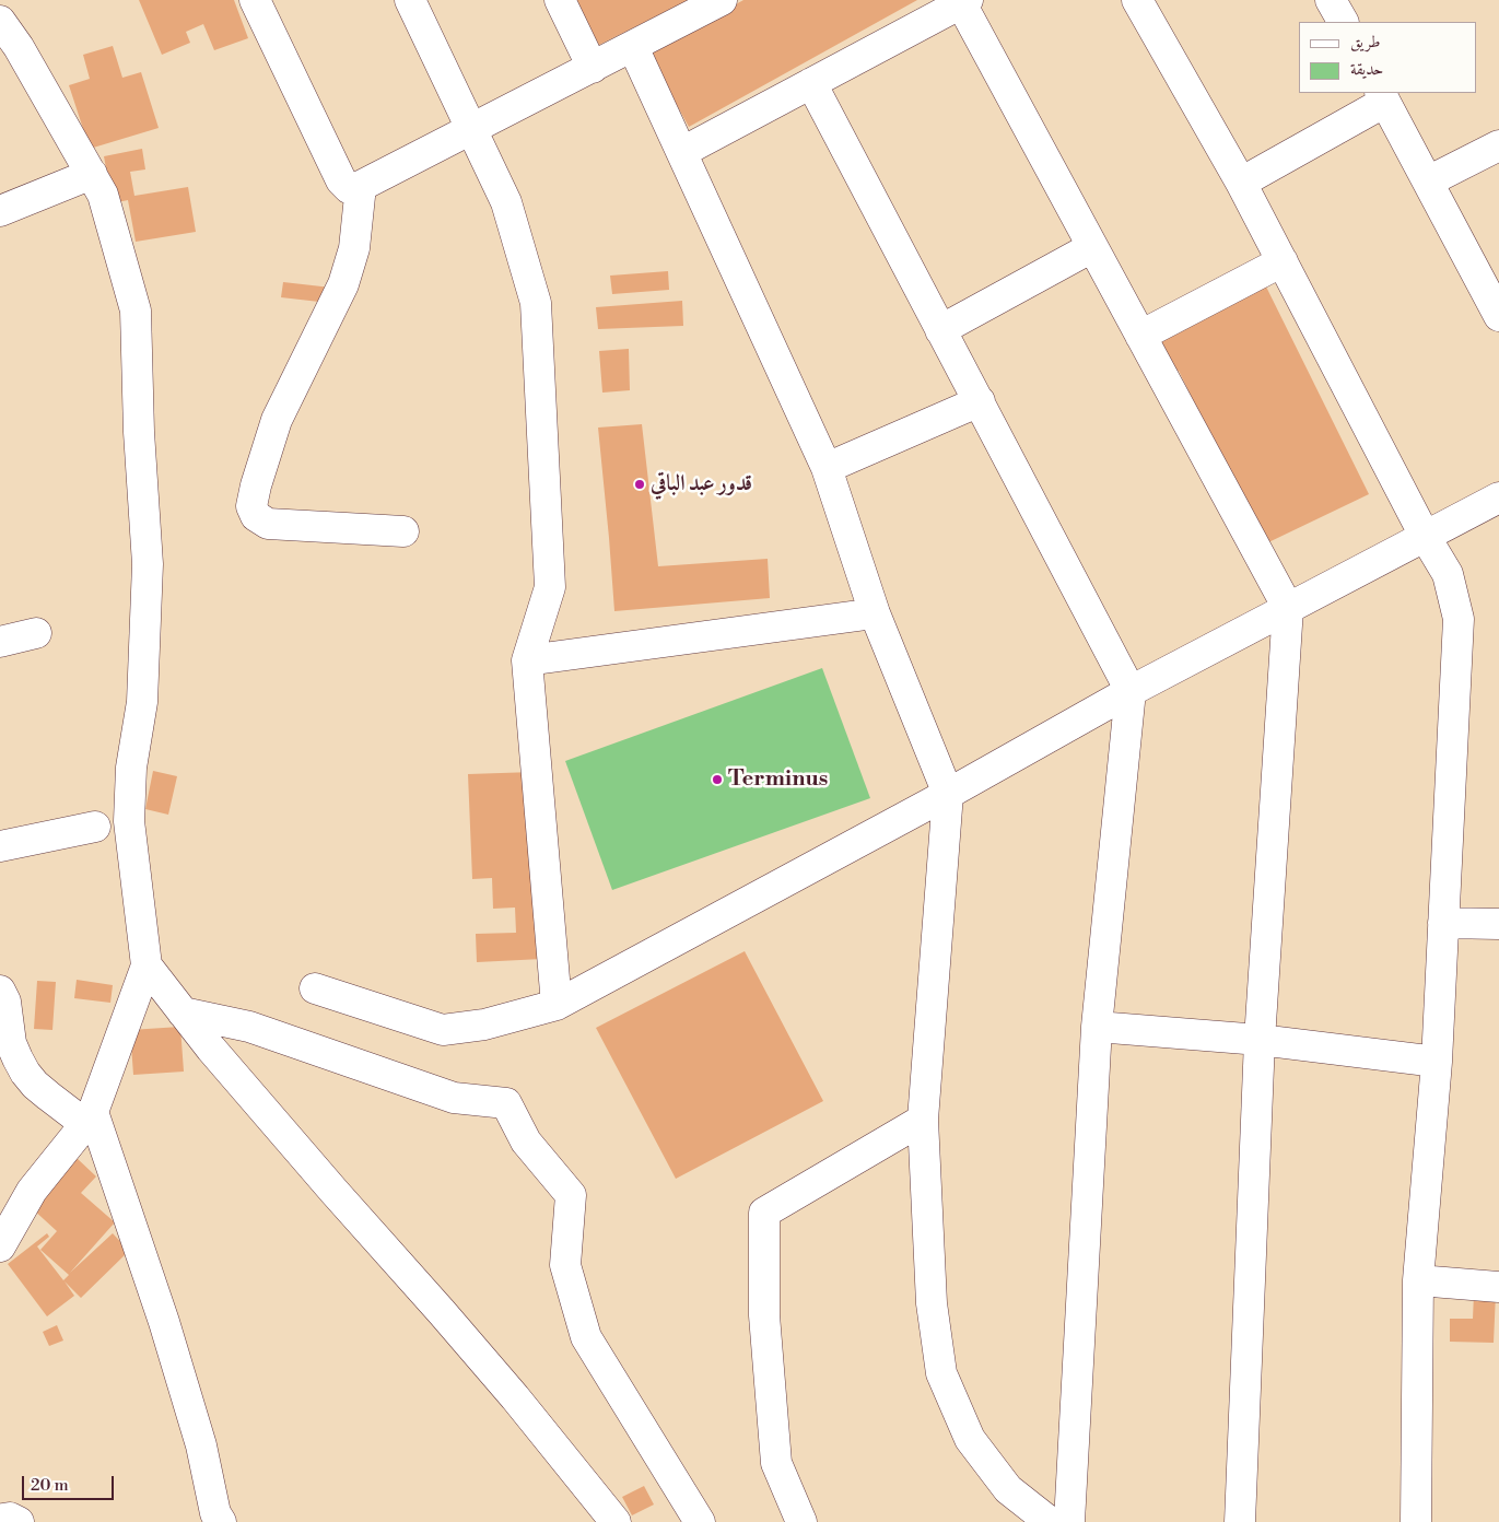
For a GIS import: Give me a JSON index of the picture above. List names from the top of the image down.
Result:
{
  "places": ["قدور عبد الباقي", "Terminus"],
  "legend": ["طريق", "حديقة"],
  "scale_bar": "20 m"
}
